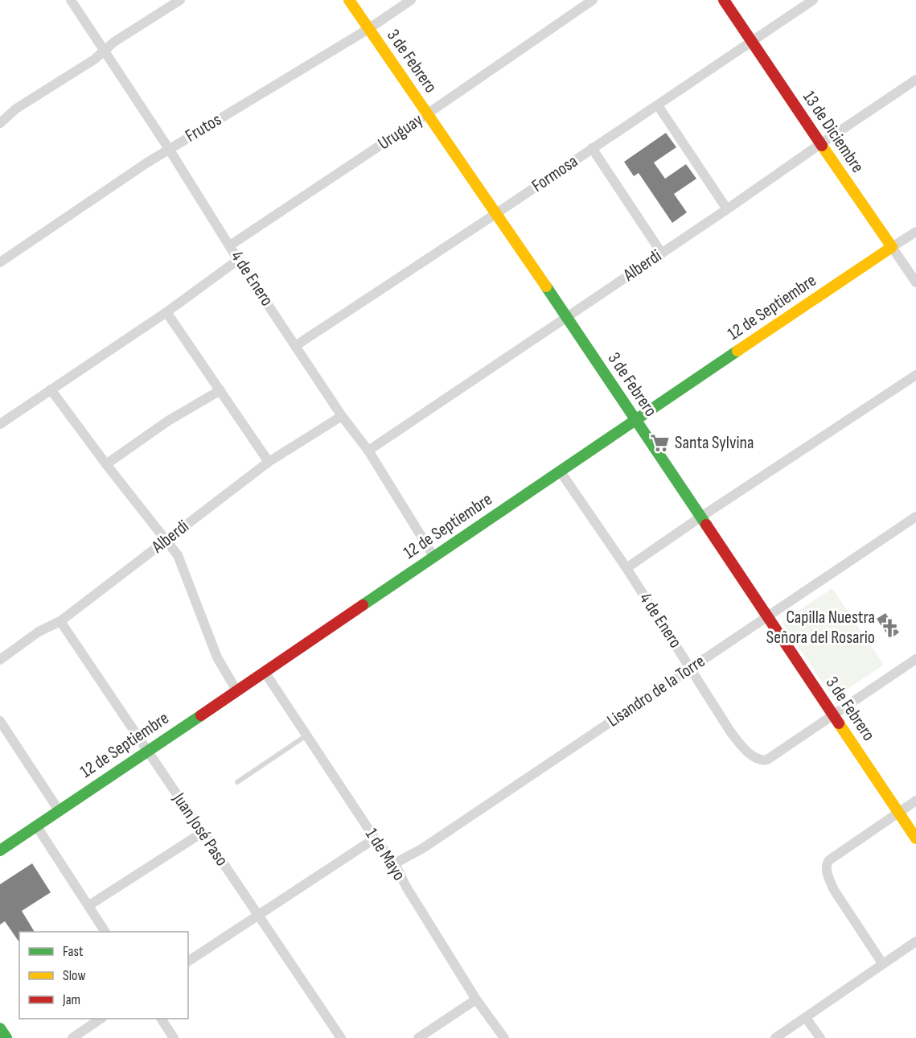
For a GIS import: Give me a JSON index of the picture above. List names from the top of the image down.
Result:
{
  "streets": {
    "street": [
      "3 de Febrero",
      "Frutos",
      "Uruguay",
      "13 de Diciembre",
      "Formosa",
      "Alberdi",
      "4 de Enero",
      "12 de Septiembre",
      "Lisandro de la Torre",
      "Juan José Paso",
      "1 de Mayo"
    ]
  },
  "crossings": [
    ["3 de Febrero", "Frutos"],
    ["3 de Febrero", "Uruguay"],
    ["3 de Febrero", "Formosa"],
    ["3 de Febrero", "Alberdi"],
    ["3 de Febrero", "4 de Enero"],
    ["3 de Febrero", "12 de Septiembre"],
    ["3 de Febrero", "Lisandro de la Torre"],
    ["Frutos", "4 de Enero"],
    ["Uruguay", "4 de Enero"],
    ["13 de Diciembre", "Formosa"],
    ["13 de Diciembre", "Alberdi"],
    ["13 de Diciembre", "12 de Septiembre"],
    ["Formosa", "4 de Enero"],
    ["Alberdi", "4 de Enero"],
    ["Alberdi", "Juan José Paso"],
    ["4 de Enero", "12 de Septiembre"],
    ["4 de Enero", "Lisandro de la Torre"],
    ["12 de Septiembre", "Juan José Paso"],
    ["12 de Septiembre", "1 de Mayo"],
    ["Lisandro de la Torre", "1 de Mayo"]
  ],
  "places": {
    "supermarket": ["Santa Sylvina"],
    "church": ["Capilla Nuestra Señora del Rosario"]
  },
  "legend": ["Fast", "Slow", "Jam"]
}
